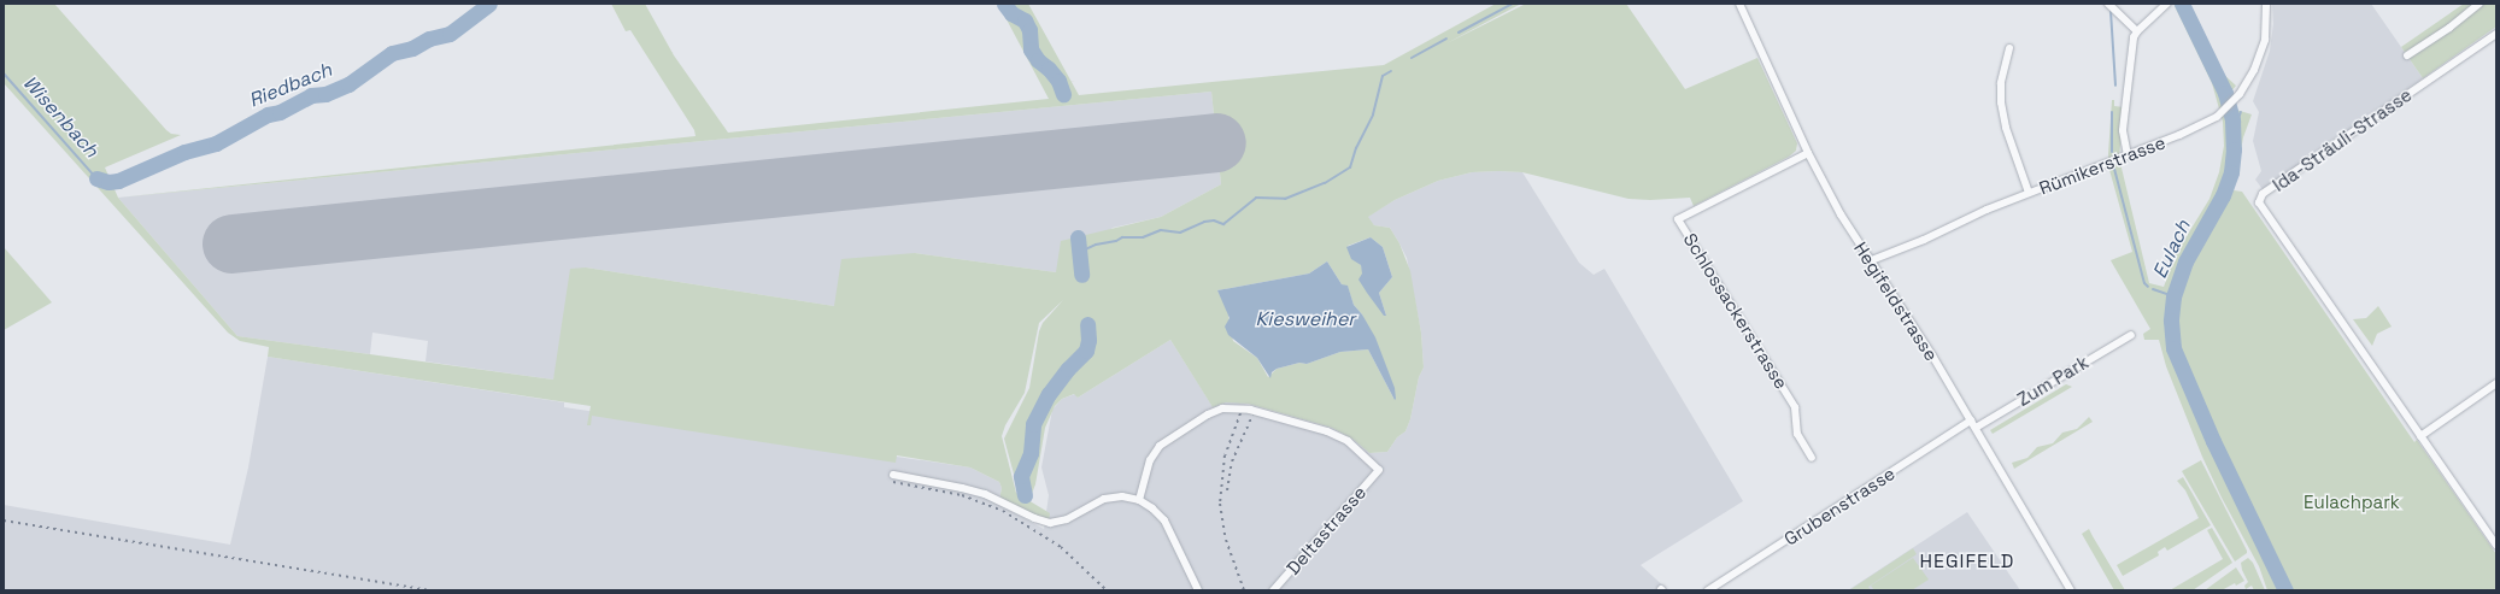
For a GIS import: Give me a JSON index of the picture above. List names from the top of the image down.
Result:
{
  "streets": {
    "street": [
      "Ida-Sträuli-Strasse",
      "Rümikerstrasse",
      "Hegifeldstrasse",
      "Schlossackerstrasse",
      "Zum Park",
      "Grubenstrasse",
      "Deltastrasse"
    ]
  },
  "crossings": [
    ["Rümikerstrasse", "Hegifeldstrasse"],
    ["Hegifeldstrasse", "Schlossackerstrasse"],
    ["Hegifeldstrasse", "Zum Park"],
    ["Hegifeldstrasse", "Grubenstrasse"]
  ],
  "districts": ["HEGIFELD"],
  "water": [
    "Riedbach",
    "Wisenbach",
    "Eulach",
    "Kiesweiher"
  ],
  "parks": ["Eulachpark"]
}
